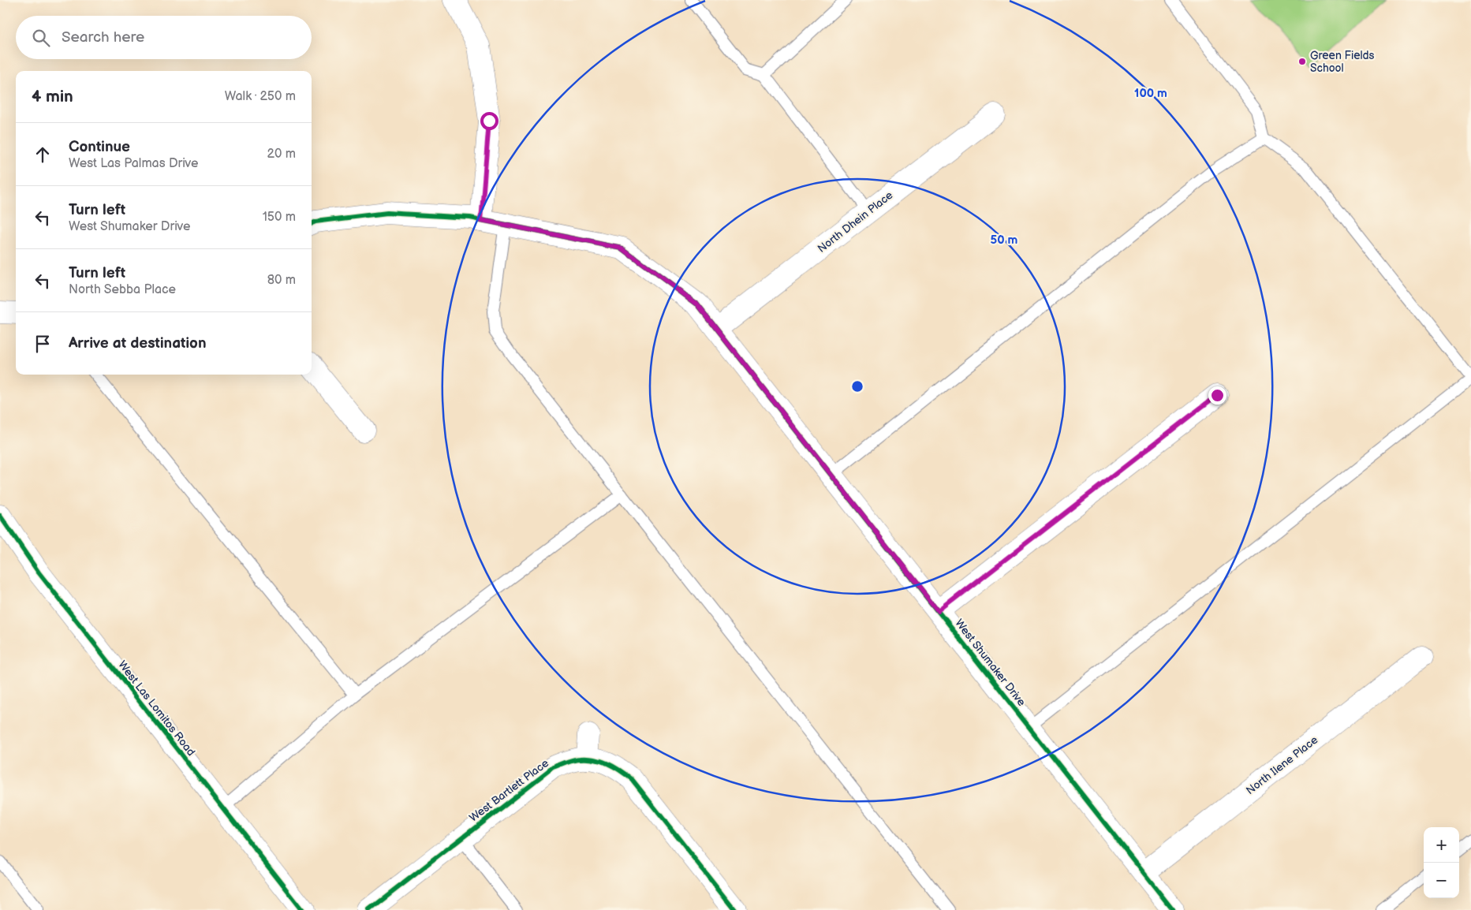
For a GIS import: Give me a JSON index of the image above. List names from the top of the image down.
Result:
{
  "streets": {
    "street": [
      "North Dhein Place",
      "West Shumaker Drive",
      "West Las Lomitos Road",
      "North Ilene Place",
      "West Bartlett Place"
    ]
  },
  "crossings": [
    ["North Dhein Place", "West Shumaker Drive"],
    ["West Shumaker Drive", "North Ilene Place"]
  ],
  "places": ["Green Fields School"],
  "page": {
    "search": "Search here",
    "heading": ["4 min", "Walk · 250 m"],
    "list": [
      ["Continue", "West Las Palmas Drive", "20 m"],
      ["Turn left", "West Shumaker Drive", "150 m"],
      ["Turn left", "North Sebba Place", "80 m"],
      "Arrive at destination"
    ],
    "map_buttons": ["+", "−"]
  },
  "rings": ["100 m", "50 m"]
}
